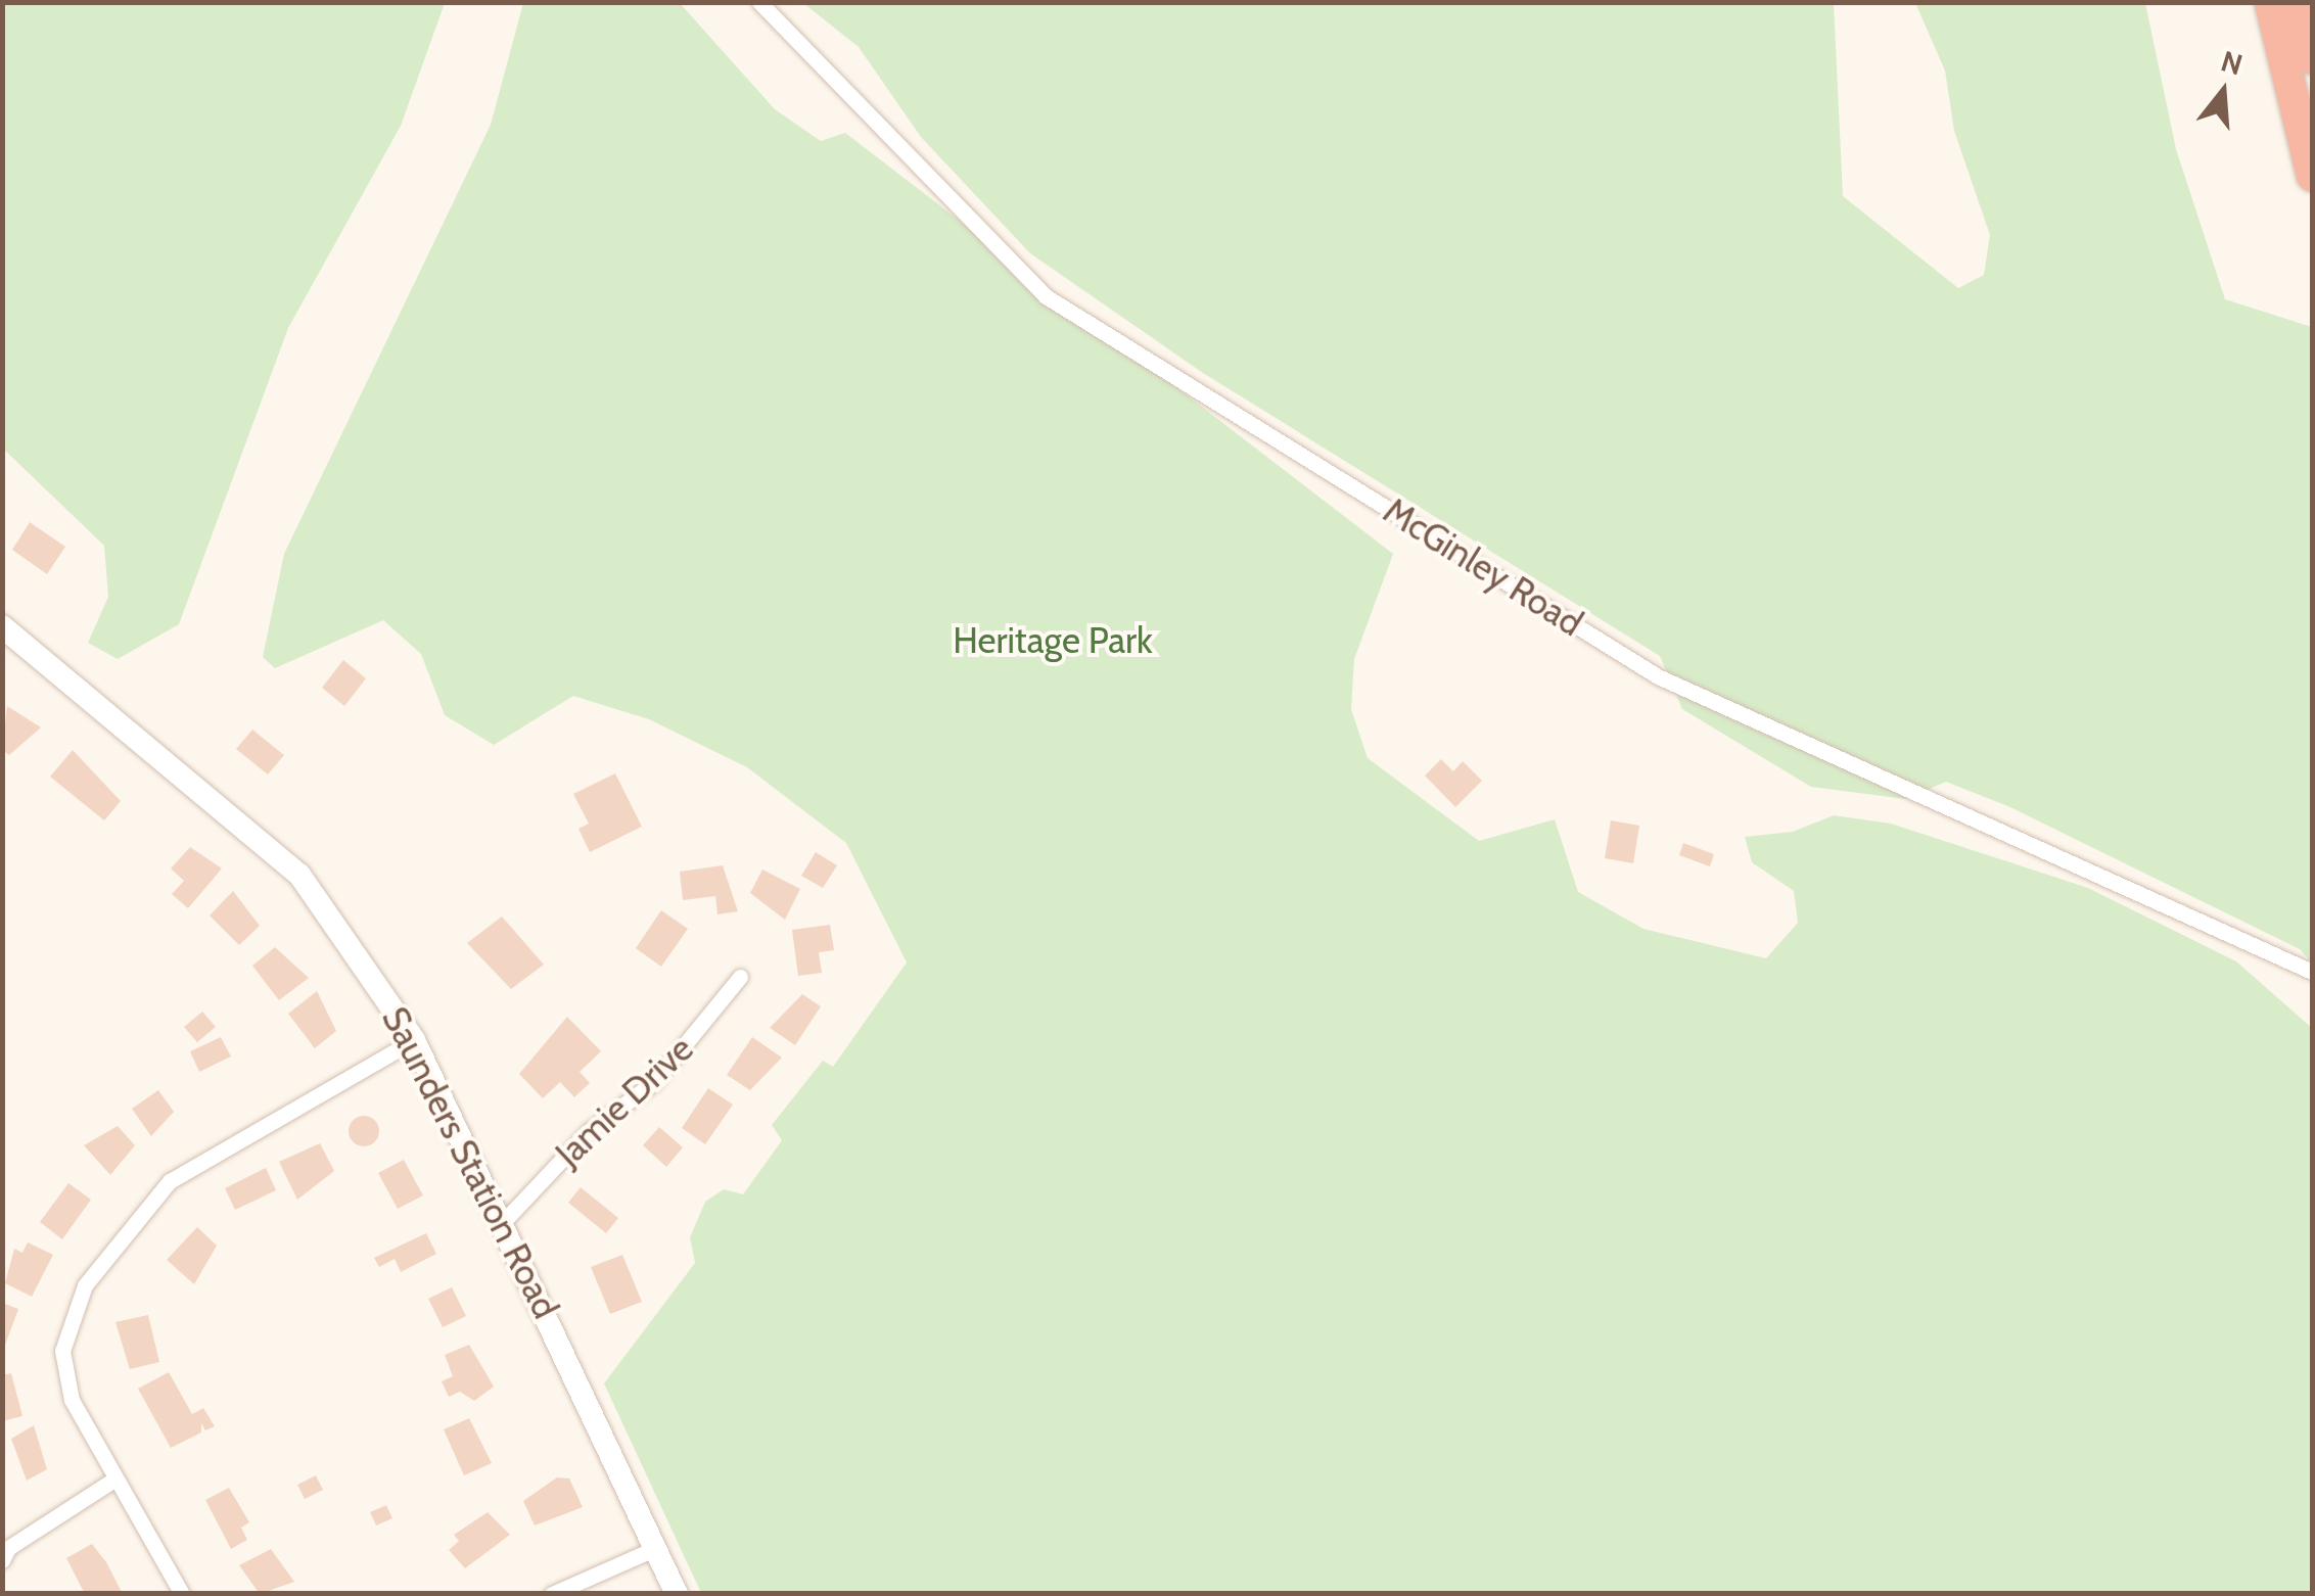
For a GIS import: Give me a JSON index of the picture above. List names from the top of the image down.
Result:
{
  "streets": {
    "street": ["McGinley Road", "Jamie Drive", "Saunders Station Road"]
  },
  "crossings": [
    ["Jamie Drive", "Saunders Station Road"]
  ],
  "parks": ["Heritage Park"],
  "north": "top"
}
